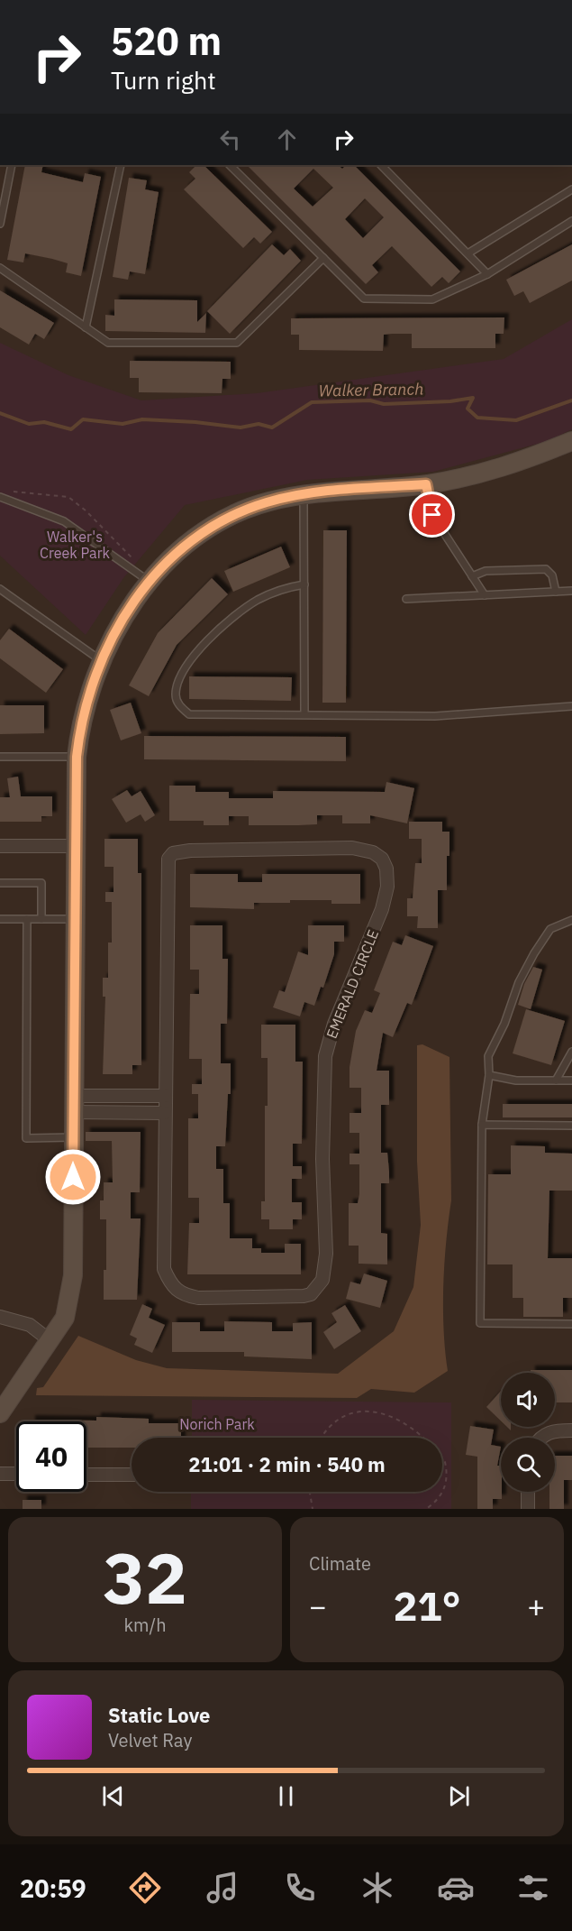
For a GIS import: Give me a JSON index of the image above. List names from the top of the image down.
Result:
{
  "streets": {
    "street": ["EMERALD CIRCLE"]
  },
  "water": ["Walker Branch"],
  "parks": ["Walker's Creek Park", "Norich Park"],
  "page": {
    "turn": ["520 m", "Turn right"],
    "limit": "40",
    "trip": "21:01 · 2 min · 540 m",
    "tile": [
      ["32", "km/h"],
      "Climate"
    ],
    "heat": ["−", "21°", "+"],
    "song": ["Static Love", "Velvet Ray"],
    "tabs": "20:59"
  }
}
